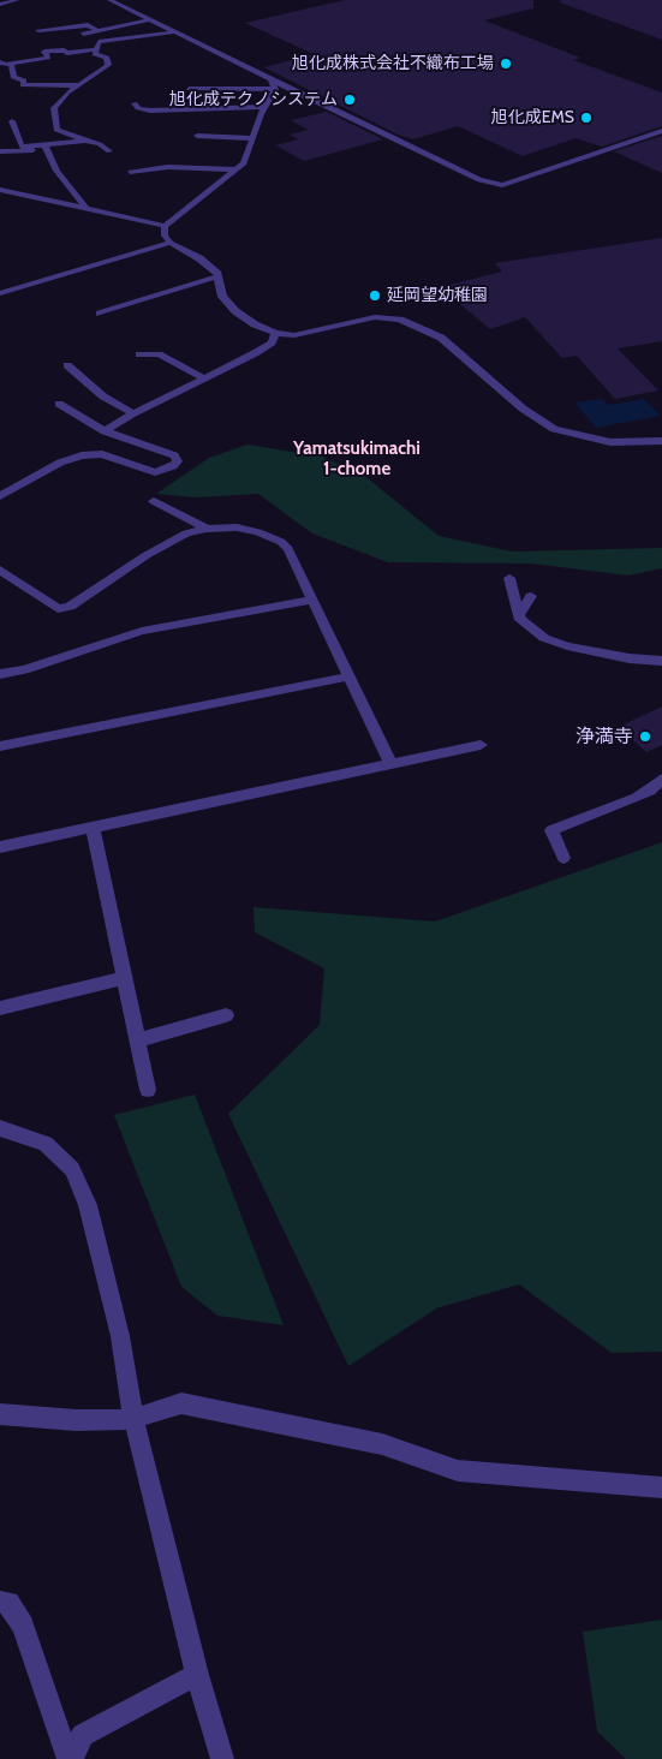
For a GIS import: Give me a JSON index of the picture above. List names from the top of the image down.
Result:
{
  "districts": ["Yamatsukimachi 1-chome"],
  "places": [
    "旭化成株式会社不織布工場",
    "旭化成テクノシステム",
    "旭化成EMS",
    "延岡望幼稚園",
    "浄満寺"
  ]
}
